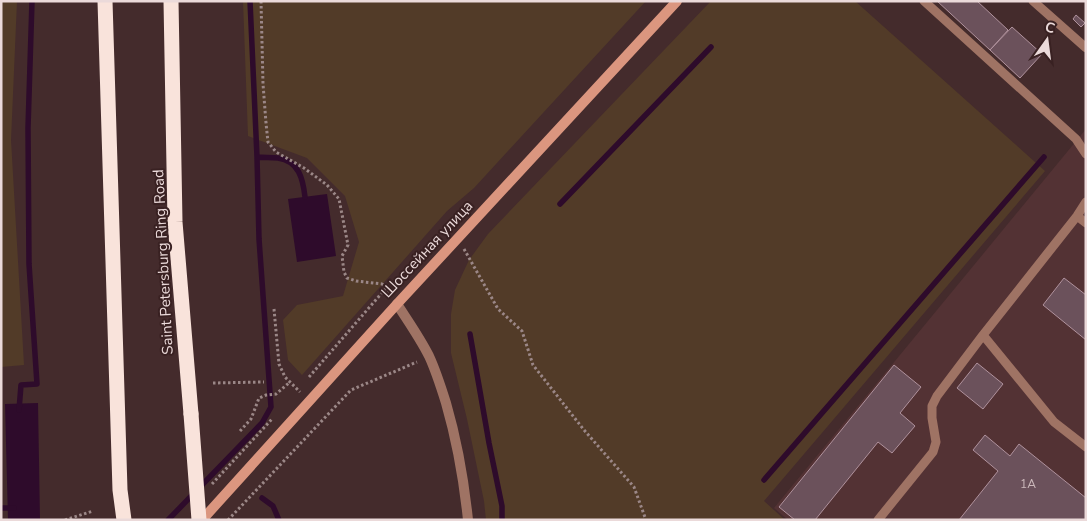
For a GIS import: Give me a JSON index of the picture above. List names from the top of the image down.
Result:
{
  "streets": {
    "highway": ["Saint Petersburg Ring Road"],
    "main road": ["Шоссейная улица"]
  },
  "crossings": [
    ["Шоссейная улица", "Saint Petersburg Ring Road"]
  ],
  "house_numbers": ["1А"],
  "north": "top"
}
